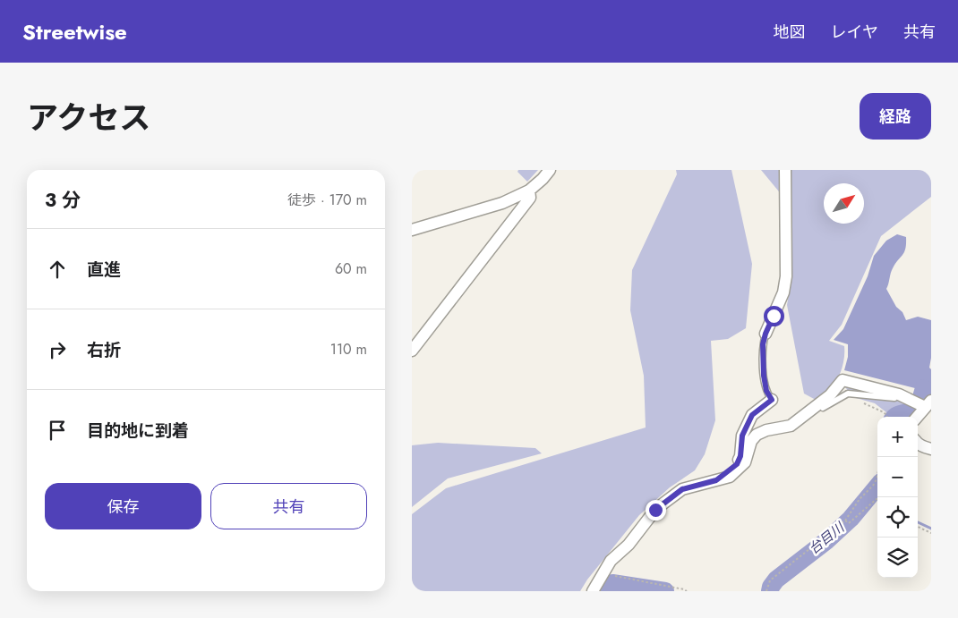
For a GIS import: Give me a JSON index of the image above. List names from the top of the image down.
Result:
{
  "water": ["台目川"],
  "north": "top right",
  "page": {
    "header": "Streetwise",
    "nav": ["地図", "レイヤ", "共有"],
    "title": "アクセス",
    "buttons": [
      "経路",
      ["保存", "共有"]
    ],
    "heading": ["3 分", "徒歩 · 170 m"],
    "list": [
      ["直進", "60 m"],
      ["右折", "110 m"],
      "目的地に到着"
    ],
    "map_buttons": ["+", "−"]
  }
}
